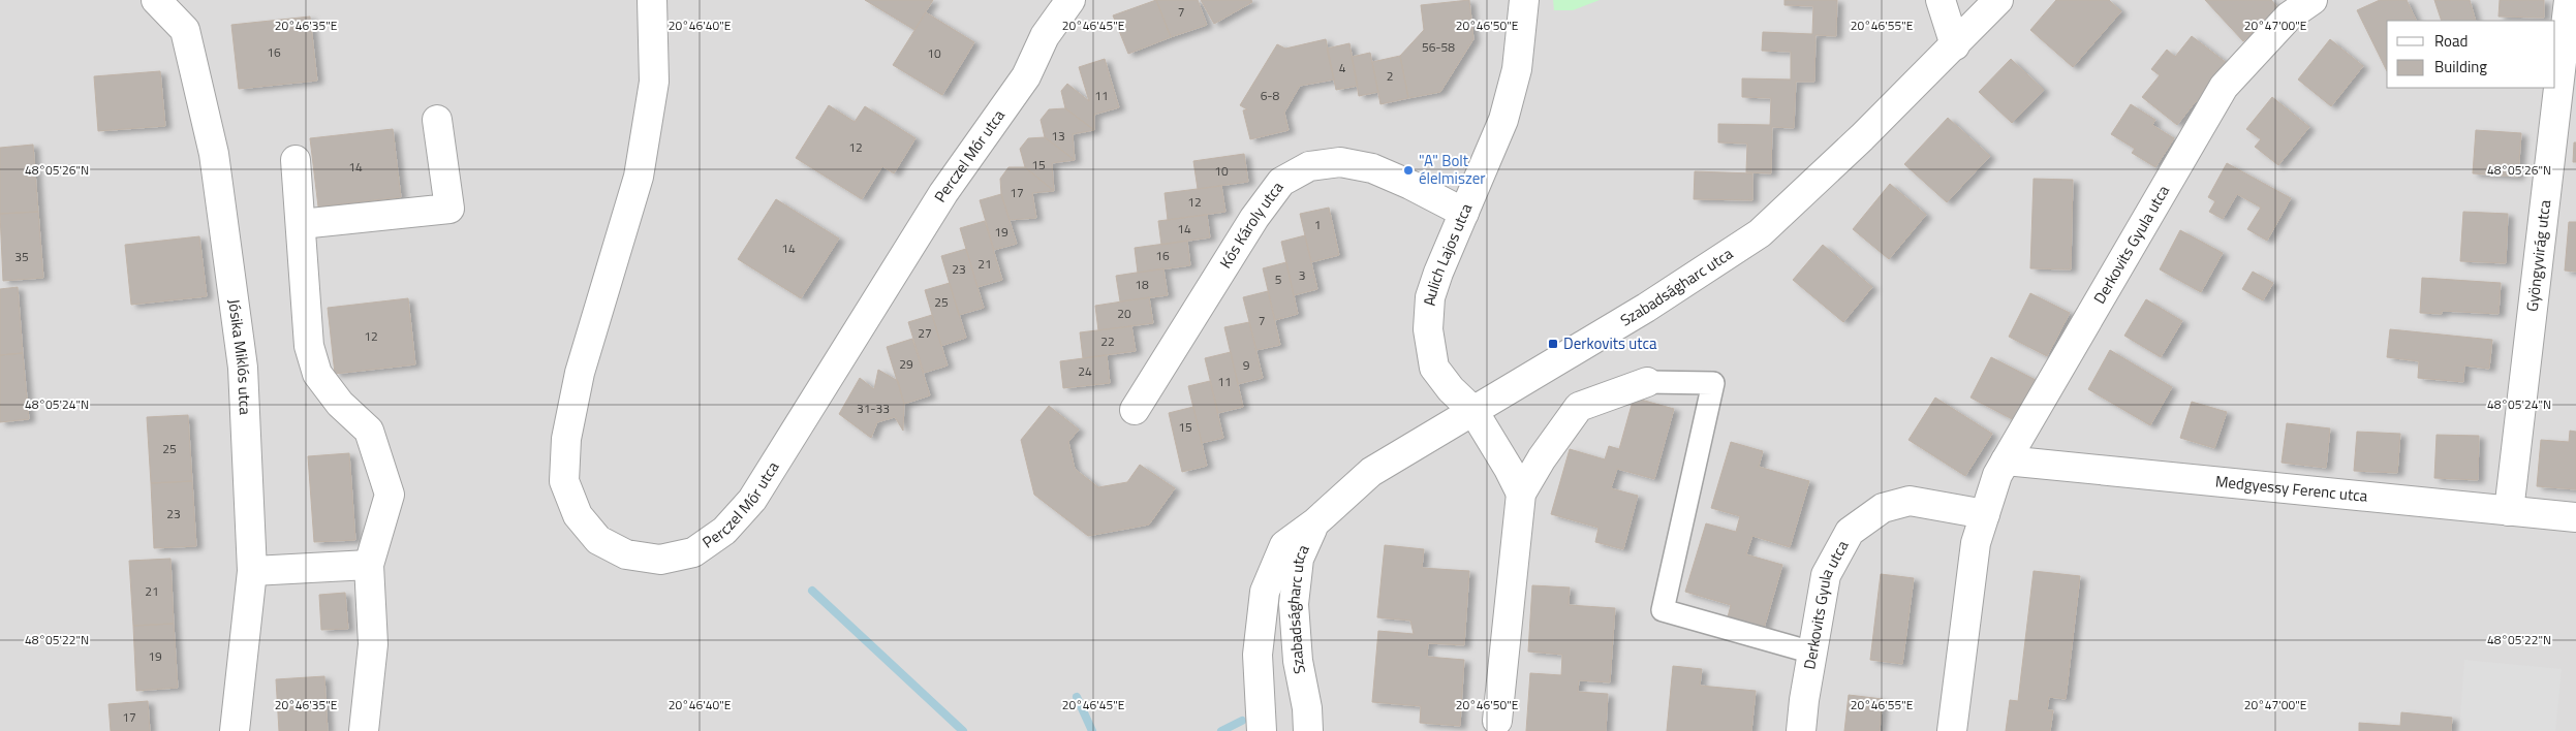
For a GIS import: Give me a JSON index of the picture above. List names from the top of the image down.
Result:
{
  "streets": {
    "street": [
      "Perczel Mór utca",
      "Kós Károly utca",
      "Derkovits Gyula utca",
      "Aulich Lajos utca",
      "Gyöngyvirág utca",
      "Szabadságharc utca",
      "Jósika Miklós utca",
      "Medgyessy Ferenc utca"
    ]
  },
  "crossings": [
    ["Kós Károly utca", "Aulich Lajos utca"],
    ["Derkovits Gyula utca", "Medgyessy Ferenc utca"],
    ["Aulich Lajos utca", "Szabadságharc utca"],
    ["Gyöngyvirág utca", "Medgyessy Ferenc utca"]
  ],
  "places": {
    "other": ["\"A\" Bolt élelmiszer"],
    "transit": ["Derkovits utca"]
  },
  "house_numbers": [
    "7",
    "56-58",
    "16",
    "10",
    "4",
    "2",
    "11",
    "6-8",
    "13",
    "12",
    "15",
    "14",
    "10",
    "17",
    "12",
    "1",
    "14",
    "19",
    "14",
    "16",
    "35",
    "21",
    "23",
    "3",
    "5",
    "18",
    "25",
    "20",
    "7",
    "27",
    "12",
    "22",
    "29",
    "9",
    "24",
    "11",
    "31-33",
    "15",
    "25",
    "23",
    "21",
    "19",
    "17"
  ],
  "legend": ["Road", "Building"],
  "coordinates": [
    "20°46'35\"E",
    "20°46'40\"E",
    "20°46'45\"E",
    "20°46'50\"E",
    "20°46'55\"E",
    "20°47'00\"E",
    "48°05'26\"N",
    "48°05'24\"N",
    "48°05'22\"N"
  ]
}
